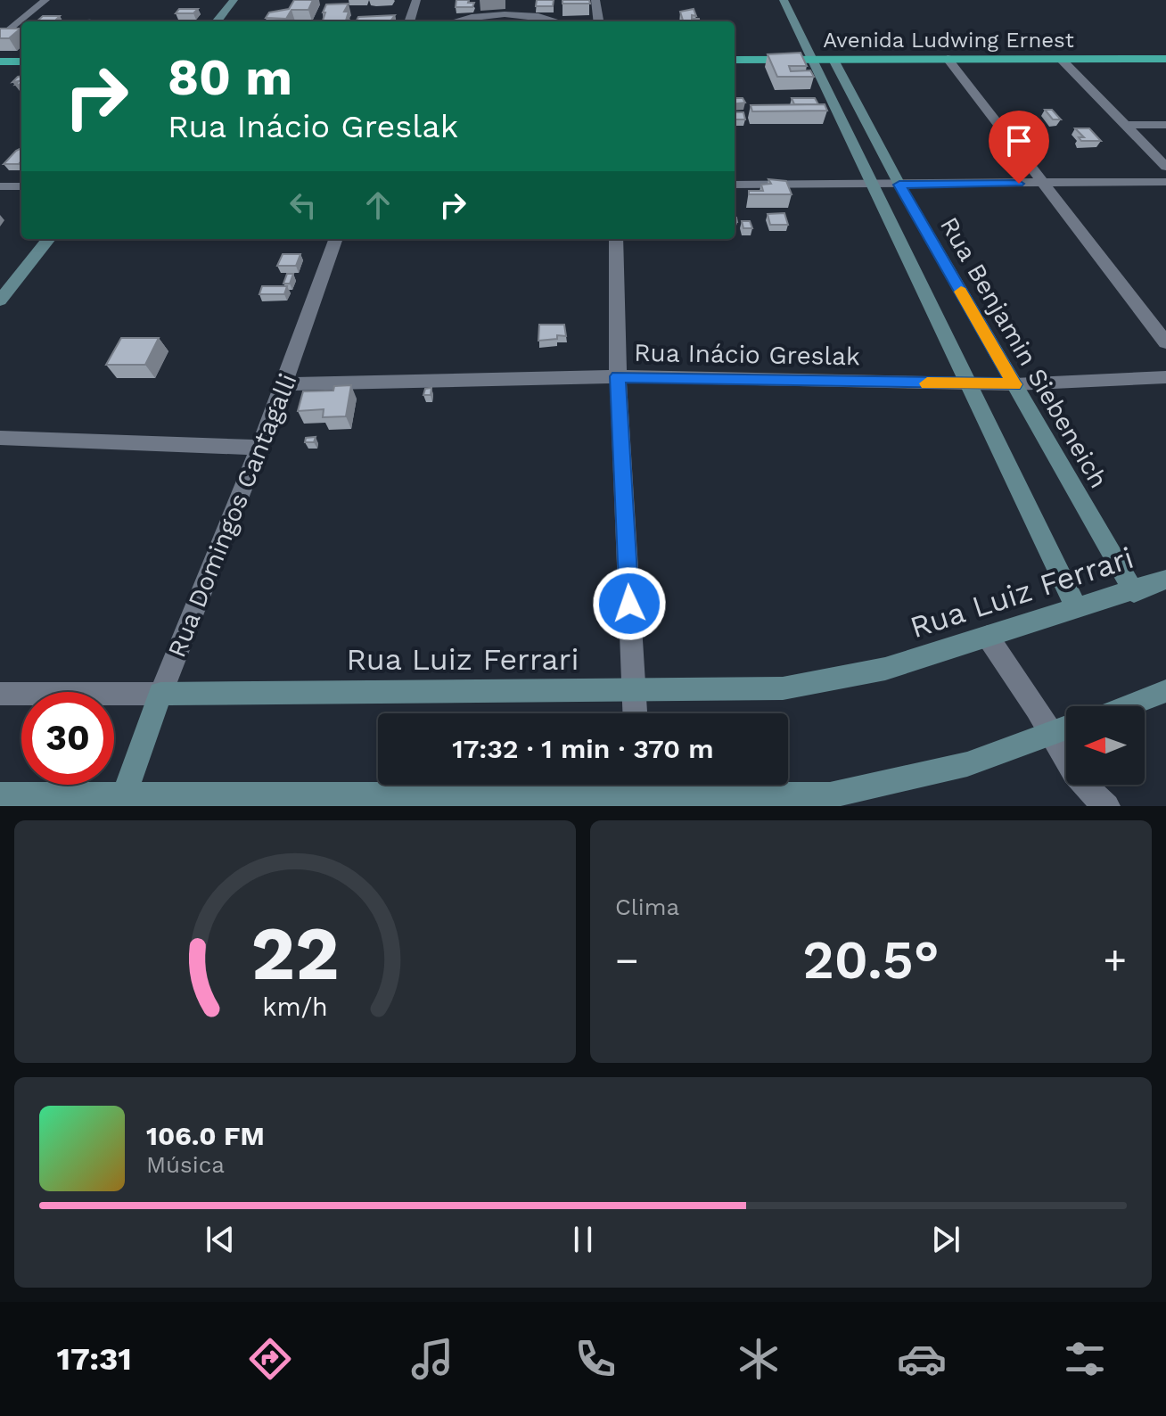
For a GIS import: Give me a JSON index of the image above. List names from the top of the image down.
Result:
{
  "streets": {
    "highway": ["Avenida Ludwing Ernest"],
    "street": [
      "Rua Benjamin Siebeneich",
      "Rua Inácio Greslak",
      "Rua Domingos Cantagalli",
      "Rua Luiz Ferrari"
    ]
  },
  "crossings": [
    ["Avenida Ludwing Ernest", "Rua Benjamin Siebeneich"],
    ["Rua Benjamin Siebeneich", "Rua Inácio Greslak"],
    ["Rua Benjamin Siebeneich", "Rua Luiz Ferrari"],
    ["Rua Inácio Greslak", "Rua Domingos Cantagalli"],
    ["Rua Domingos Cantagalli", "Rua Luiz Ferrari"]
  ],
  "north": "left",
  "page": {
    "turn": ["80 m", "Rua Inácio Greslak"],
    "limit": "30",
    "trip": "17:32 · 1 min · 370 m",
    "tile": "Clima",
    "heat": ["−", "20.5°", "+"],
    "song": ["106.0 FM", "Música"],
    "tabs": "17:31",
    "gauge": ["22", "km/h"]
  }
}
